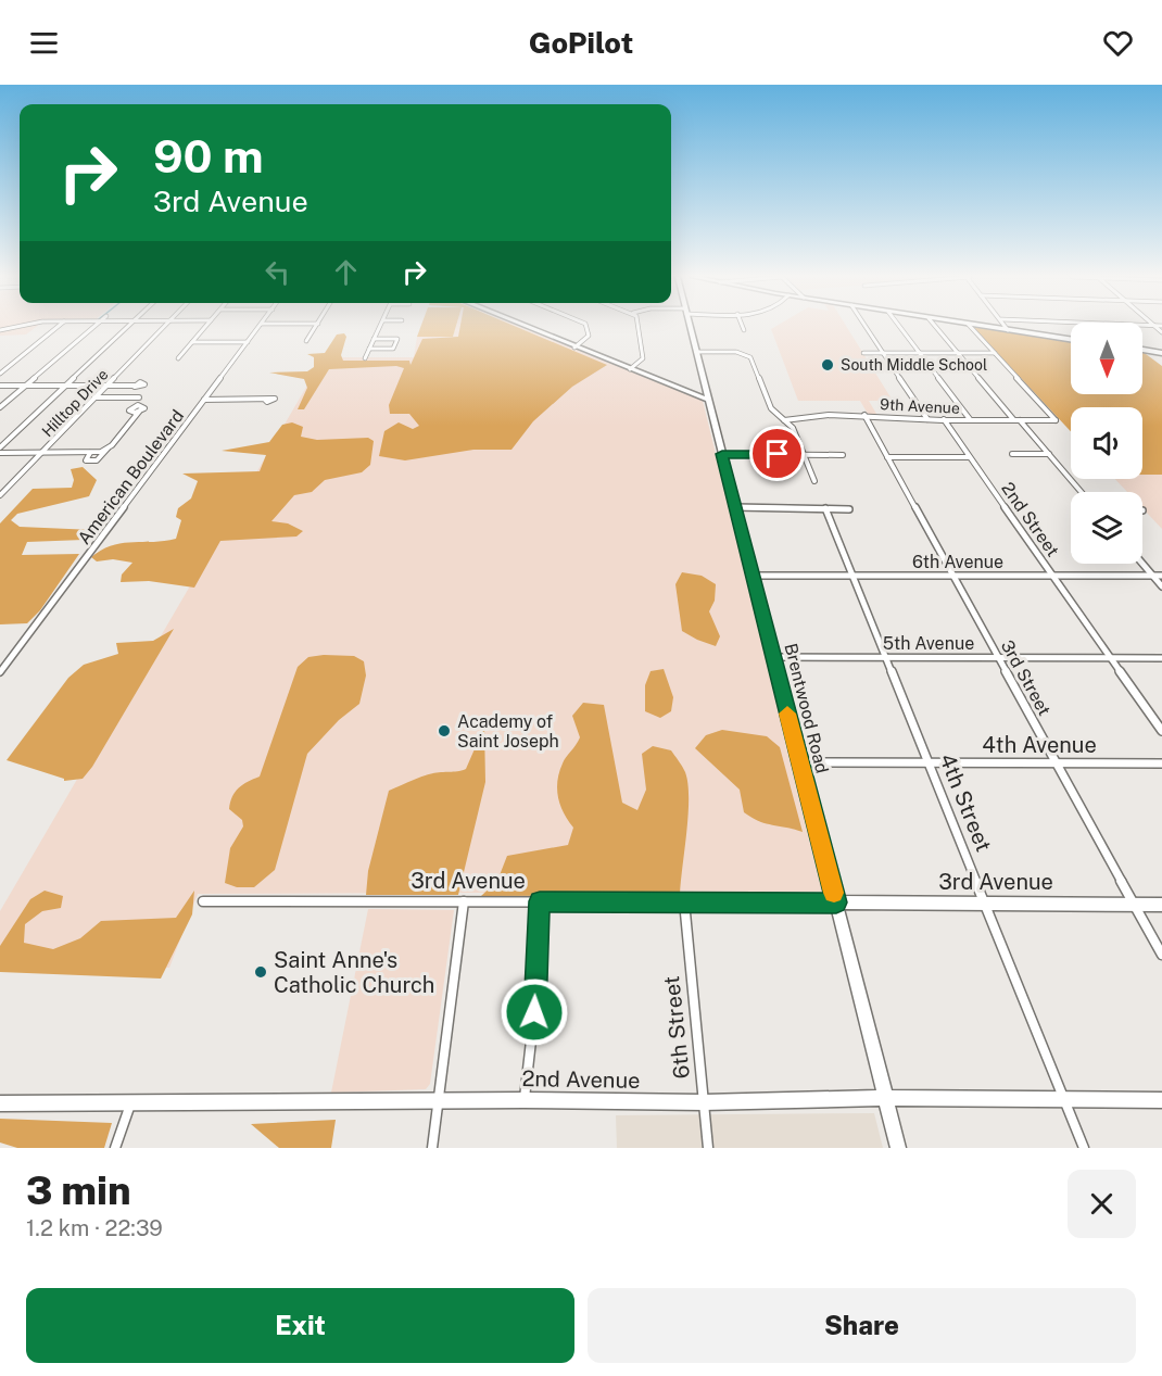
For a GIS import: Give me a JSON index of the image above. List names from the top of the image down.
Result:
{
  "streets": {
    "street": [
      "Hilltop Drive",
      "9th Avenue",
      "American Boulevard",
      "2nd Street",
      "6th Avenue",
      "5th Avenue",
      "3rd Street",
      "Brentwood Road",
      "4th Avenue",
      "4th Street",
      "3rd Avenue",
      "6th Street",
      "2nd Avenue"
    ]
  },
  "crossings": [
    ["9th Avenue", "2nd Street"],
    ["9th Avenue", "3rd Street"],
    ["2nd Street", "6th Avenue"],
    ["2nd Street", "5th Avenue"],
    ["6th Avenue", "3rd Street"],
    ["6th Avenue", "Brentwood Road"],
    ["6th Avenue", "4th Street"],
    ["5th Avenue", "3rd Street"],
    ["5th Avenue", "Brentwood Road"],
    ["5th Avenue", "4th Street"],
    ["3rd Street", "4th Avenue"],
    ["3rd Street", "3rd Avenue"],
    ["Brentwood Road", "4th Avenue"],
    ["Brentwood Road", "3rd Avenue"],
    ["Brentwood Road", "2nd Avenue"],
    ["4th Avenue", "4th Street"],
    ["4th Street", "3rd Avenue"],
    ["4th Street", "2nd Avenue"],
    ["3rd Avenue", "6th Street"],
    ["6th Street", "2nd Avenue"]
  ],
  "places": ["South Middle School", "Academy of Saint Joseph", "Saint Anne's Catholic Church"],
  "north": "bottom",
  "page": {
    "header": "GoPilot",
    "turn": ["90 m", "3rd Avenue"],
    "heading": ["3 min", "1.2 km · 22:39"],
    "buttons": ["Exit", "Share"]
  }
}
